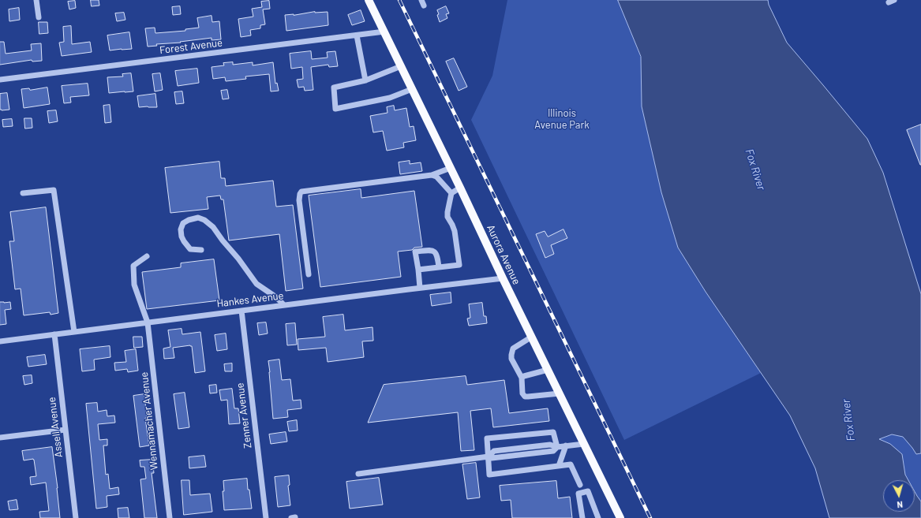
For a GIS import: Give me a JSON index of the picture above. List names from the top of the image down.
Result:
{
  "streets": {
    "main road": ["Aurora Avenue"],
    "street": [
      "Forest Avenue",
      "Hankes Avenue",
      "Zenner Avenue",
      "Wennamacher Avenue",
      "Assell Avenue"
    ]
  },
  "crossings": [
    ["Forest Avenue", "Aurora Avenue"],
    ["Aurora Avenue", "Hankes Avenue"],
    ["Hankes Avenue", "Zenner Avenue"],
    ["Hankes Avenue", "Wennamacher Avenue"],
    ["Hankes Avenue", "Assell Avenue"]
  ],
  "water": ["Fox River"],
  "parks": ["Illinois Avenue Park"],
  "north": "bottom"
}
